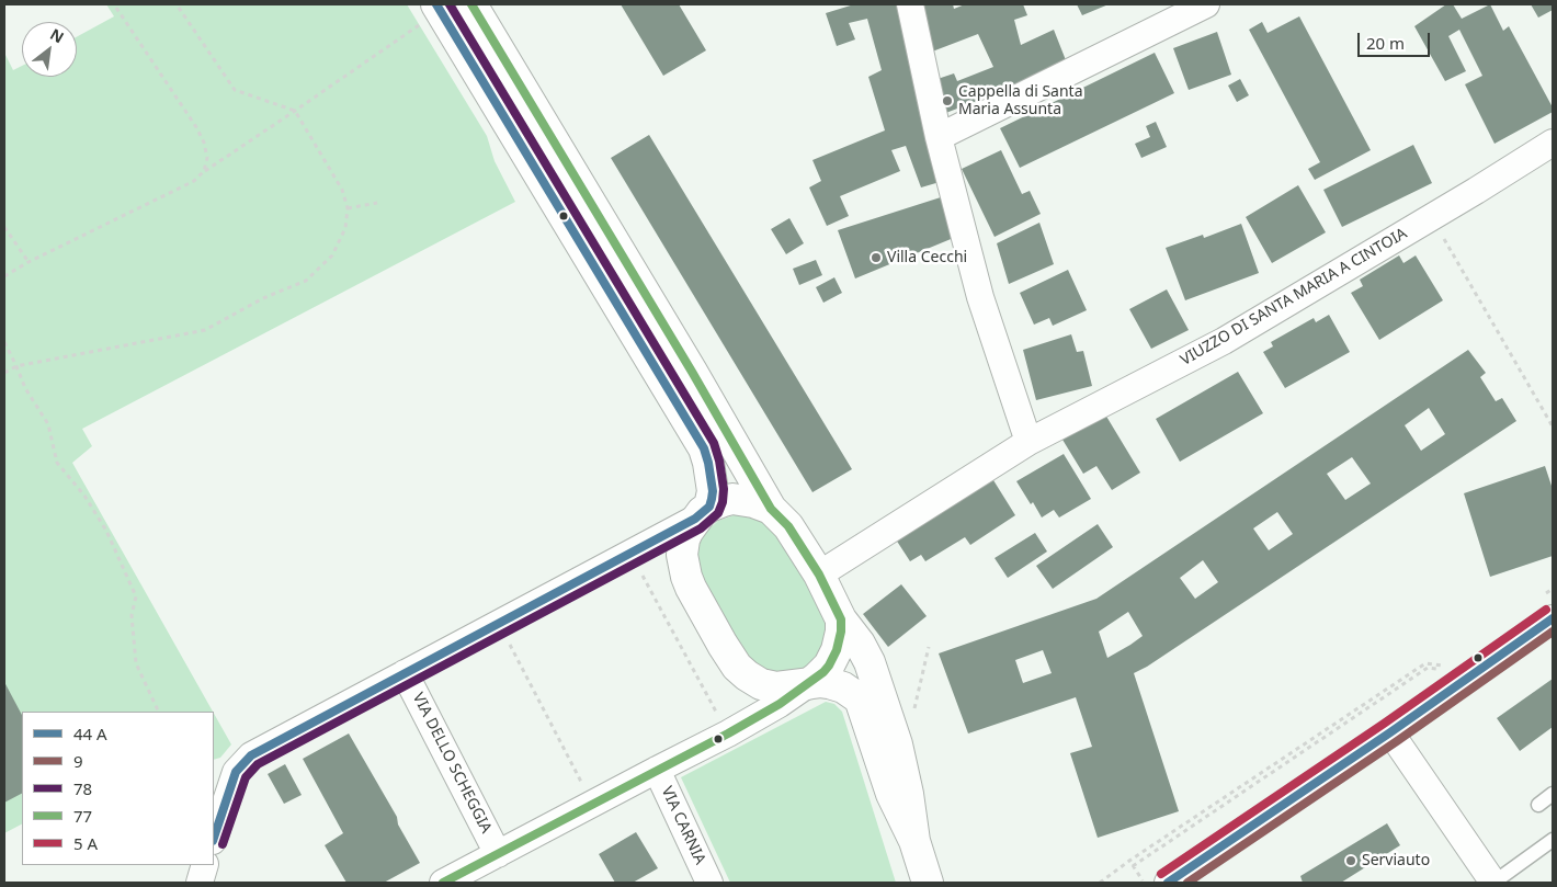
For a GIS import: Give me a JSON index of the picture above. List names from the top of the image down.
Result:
{
  "streets": {
    "street": ["VIUZZO DI SANTA MARIA A CINTOIA", "VIA DELLO SCHEGGIA", "VIA CARNIA"]
  },
  "places": ["Cappella di Santa Maria Assunta", "Villa Cecchi", "Serviauto"],
  "lines": ["transit line 78", "transit line 77", "transit line 9"],
  "legend": [
    "44 A",
    "9",
    "78",
    "77",
    "5 A"
  ],
  "scale_bar": "20 m",
  "north": "top right"
}
